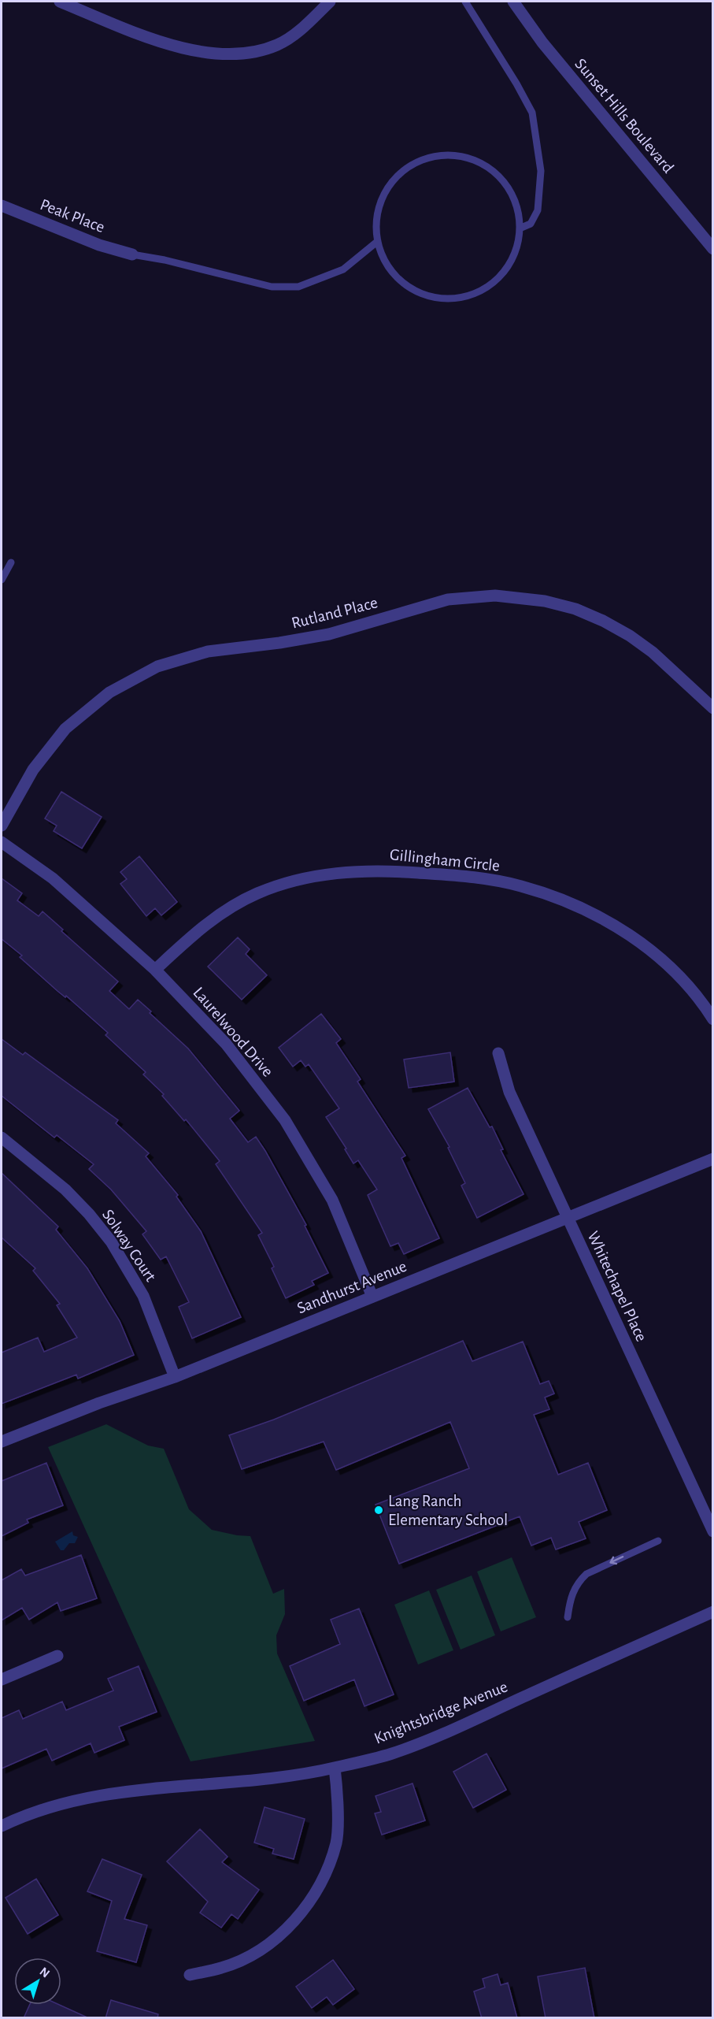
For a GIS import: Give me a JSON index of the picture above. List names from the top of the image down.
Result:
{
  "streets": {
    "street": [
      "Sunset Hills Boulevard",
      "Peak Place",
      "Rutland Place",
      "Gillingham Circle",
      "Laurelwood Drive",
      "Solway Court",
      "Whitechapel Place",
      "Sandhurst Avenue",
      "Knightsbridge Avenue"
    ]
  },
  "crossings": [
    ["Gillingham Circle", "Laurelwood Drive"],
    ["Laurelwood Drive", "Sandhurst Avenue"],
    ["Solway Court", "Sandhurst Avenue"],
    ["Whitechapel Place", "Sandhurst Avenue"]
  ],
  "places": ["Lang Ranch Elementary School"],
  "north": "top right"
}
